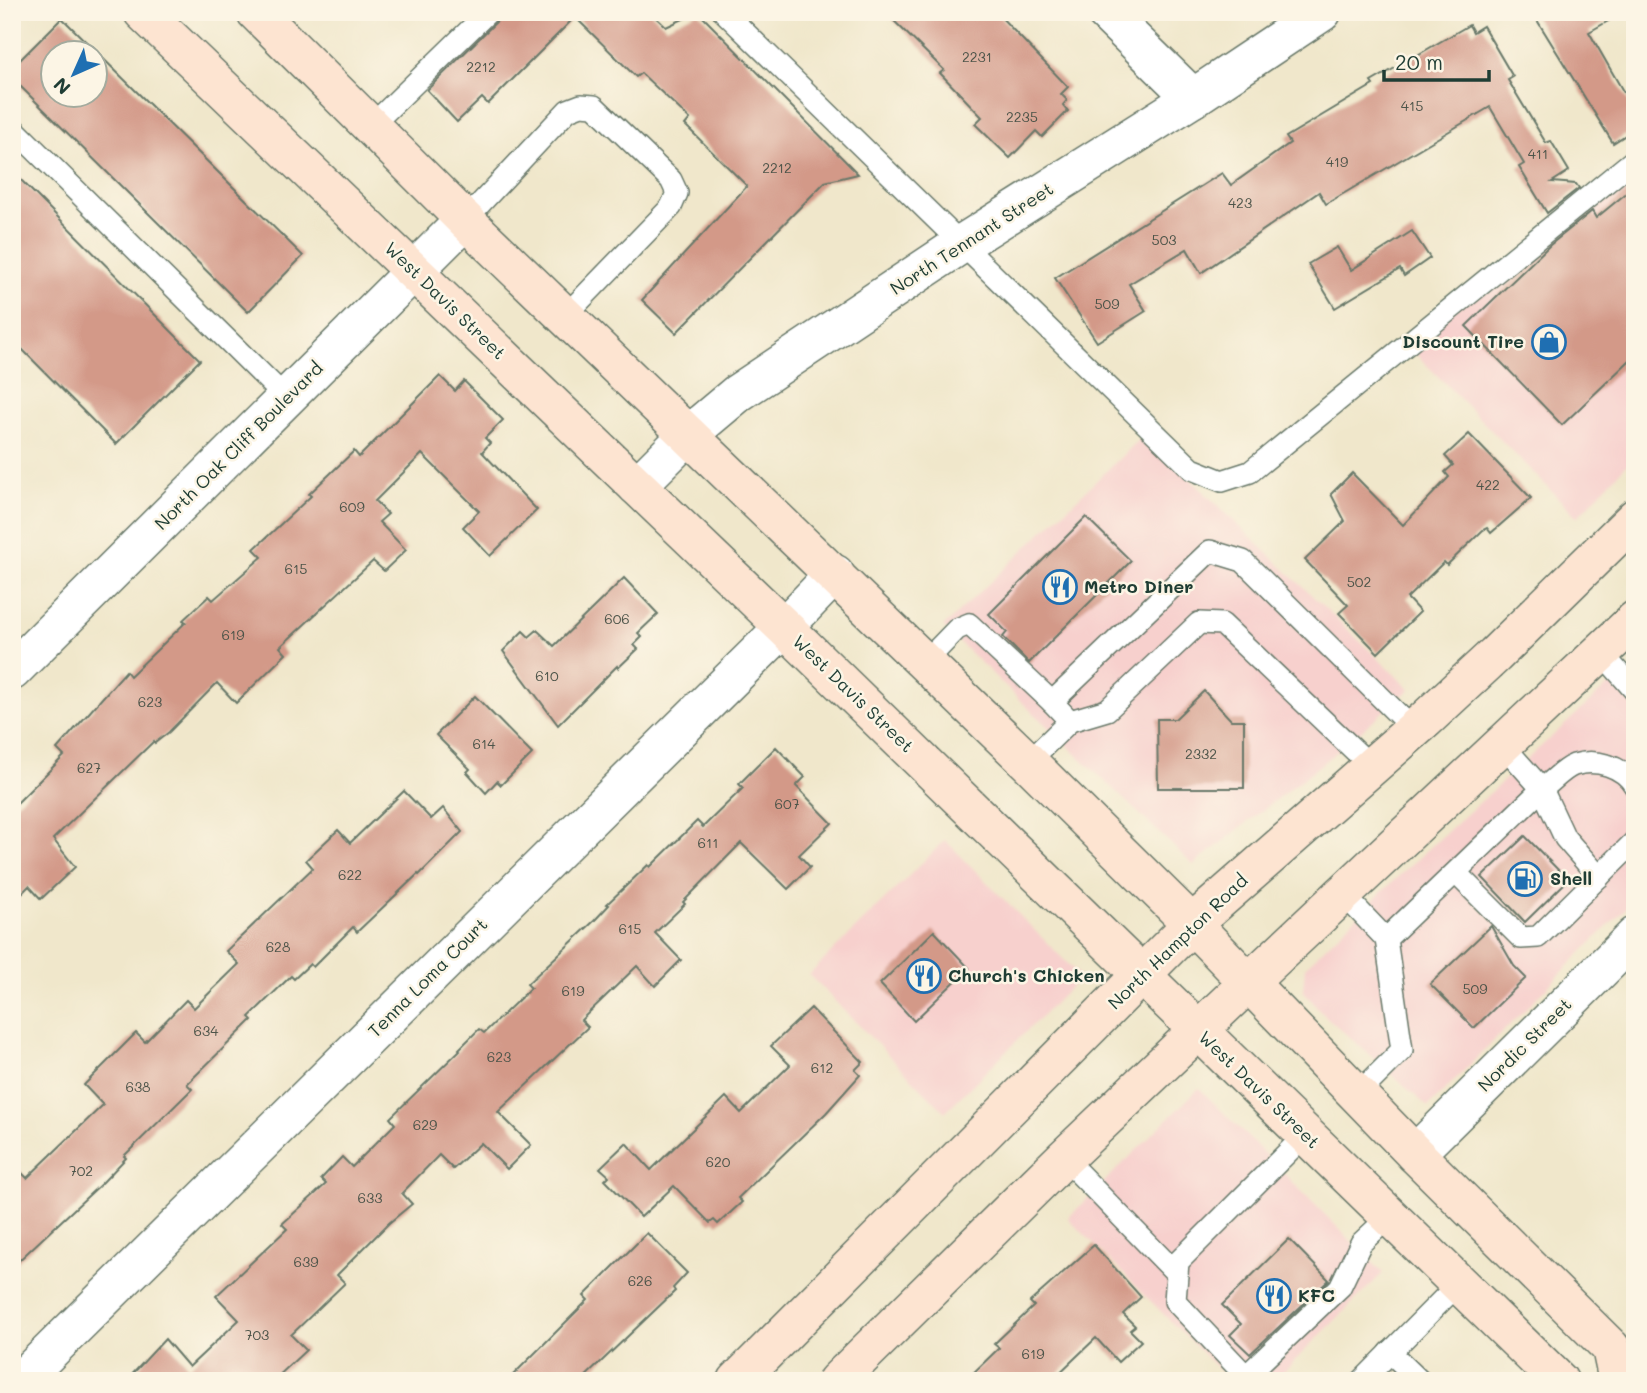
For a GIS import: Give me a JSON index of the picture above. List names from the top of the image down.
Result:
{
  "streets": {
    "main road": ["West Davis Street", "North Hampton Road"],
    "street": [
      "North Tennant Street",
      "North Oak Cliff Boulevard",
      "Tenna Loma Court",
      "Nordic Street"
    ]
  },
  "crossings": [
    ["North Tennant Street", "West Davis Street"],
    ["West Davis Street", "North Oak Cliff Boulevard"],
    ["West Davis Street", "North Hampton Road"],
    ["West Davis Street", "Tenna Loma Court"]
  ],
  "places": {
    "shop": ["Discount Tire"],
    "restaurant": ["Metro Diner", "Church's Chicken", "KFC"],
    "fuel station": ["Shell"]
  },
  "house_numbers": [
    "2231",
    "2212",
    "415",
    "2235",
    "411",
    "419",
    "2212",
    "423",
    "503",
    "509",
    "422",
    "609",
    "615",
    "502",
    "606",
    "619",
    "610",
    "623",
    "614",
    "2332",
    "627",
    "607",
    "611",
    "622",
    "615",
    "628",
    "509",
    "619",
    "634",
    "623",
    "612",
    "638",
    "629",
    "620",
    "702",
    "633",
    "639",
    "626",
    "703",
    "619"
  ],
  "scale_bar": "20 m",
  "north": "bottom left"
}
